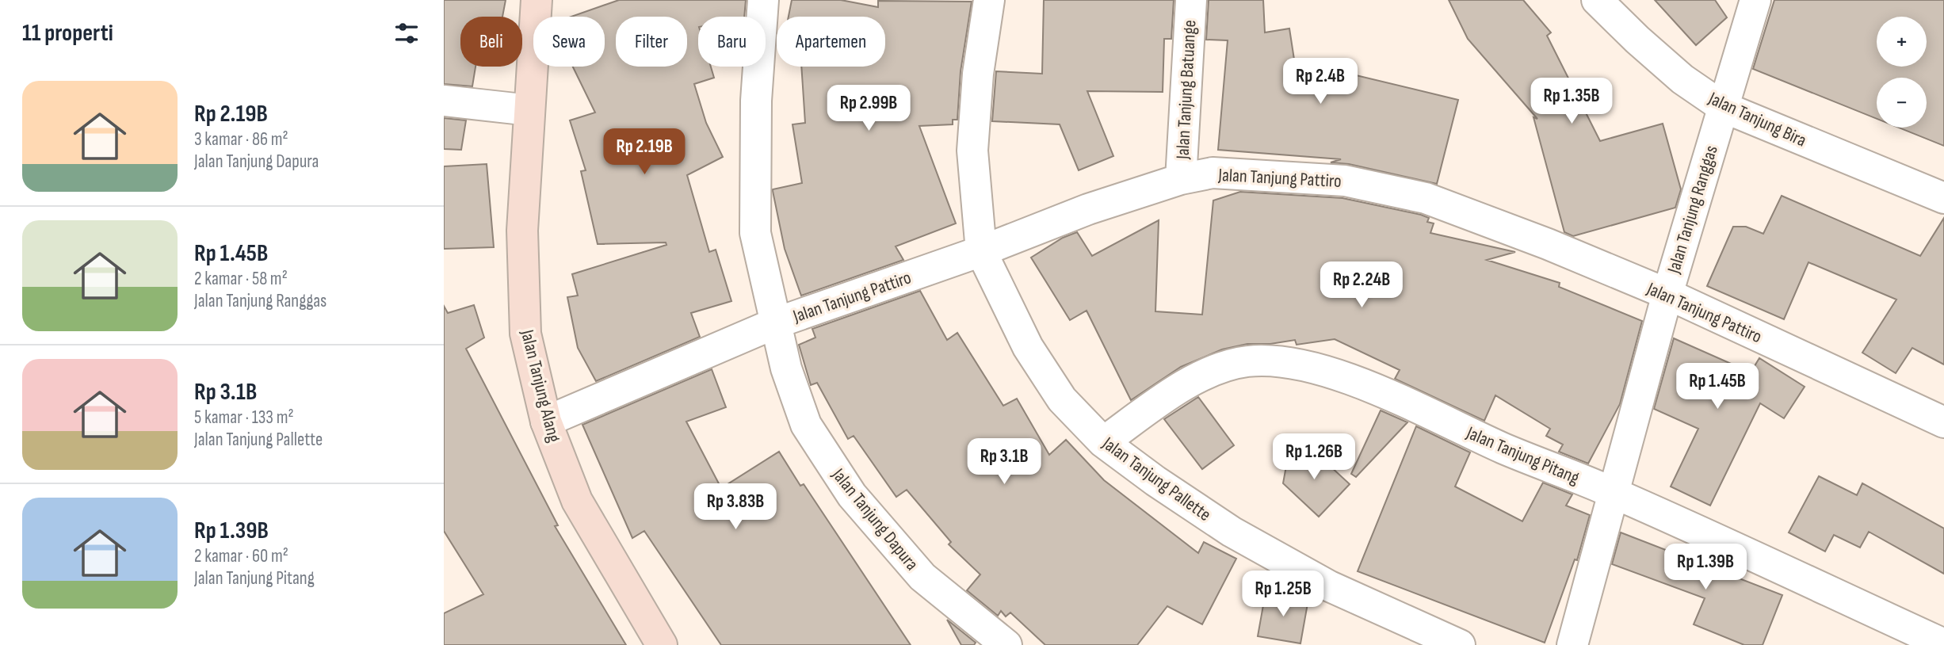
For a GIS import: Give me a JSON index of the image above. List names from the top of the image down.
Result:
{
  "streets": {
    "street": [
      "Jalan Tanjung Batuange",
      "Jalan Tanjung Bira",
      "Jalan Tanjung Pattiro",
      "Jalan Tanjung Ranggas",
      "Jalan Tanjung Alang",
      "Jalan Tanjung Pitang",
      "Jalan Tanjung Pallette",
      "Jalan Tanjung Dapura"
    ]
  },
  "crossings": [
    ["Jalan Tanjung Batuange", "Jalan Tanjung Pattiro"],
    ["Jalan Tanjung Bira", "Jalan Tanjung Ranggas"],
    ["Jalan Tanjung Pattiro", "Jalan Tanjung Ranggas"],
    ["Jalan Tanjung Pattiro", "Jalan Tanjung Alang"],
    ["Jalan Tanjung Pattiro", "Jalan Tanjung Pallette"],
    ["Jalan Tanjung Pattiro", "Jalan Tanjung Dapura"],
    ["Jalan Tanjung Ranggas", "Jalan Tanjung Pitang"],
    ["Jalan Tanjung Pitang", "Jalan Tanjung Pallette"]
  ],
  "page": {
    "heading": "11 properti",
    "map_buttons": ["+", "−"],
    "chip": [
      "Beli",
      "Sewa",
      "Filter",
      "Baru",
      "Apartemen"
    ],
    "price": [
      "Rp 2.4B",
      "Rp 1.35B",
      "Rp 2.99B",
      "Rp 2.19B",
      "Rp 2.24B",
      "Rp 1.45B",
      "Rp 1.26B",
      "Rp 3.1B",
      "Rp 3.83B",
      "Rp 1.39B",
      "Rp 1.25B"
    ],
    "list": [
      {
        "name": "Rp 2.19B",
        "note": "3 kamar · 86 m² · Jalan Tanjung Dapura"
      },
      {
        "name": "Rp 1.45B",
        "note": "2 kamar · 58 m² · Jalan Tanjung Ranggas"
      },
      {
        "name": "Rp 3.1B",
        "note": "5 kamar · 133 m² · Jalan Tanjung Pallette"
      },
      {
        "name": "Rp 1.39B",
        "note": "2 kamar · 60 m² · Jalan Tanjung Pitang"
      }
    ]
  }
}
